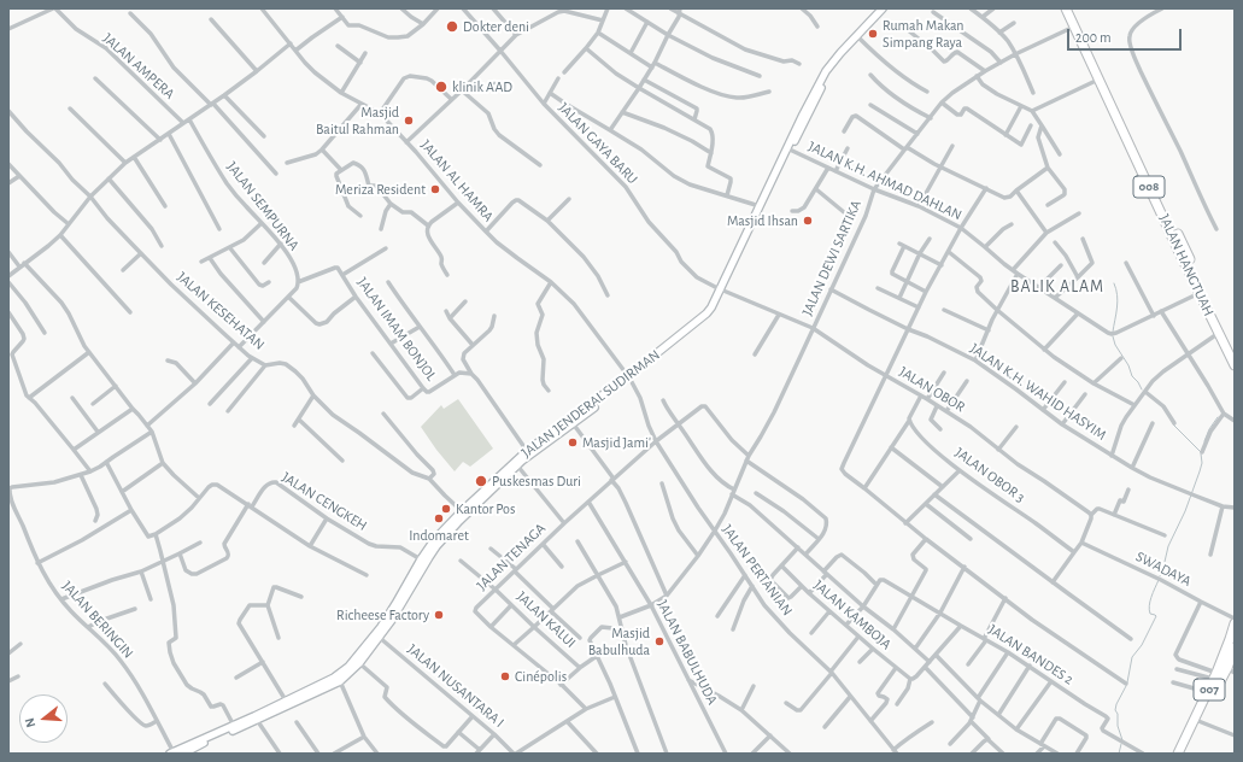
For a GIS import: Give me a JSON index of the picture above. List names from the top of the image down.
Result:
{
  "streets": {
    "highway": ["008", "JALAN HANGTUAH", "007"],
    "street": [
      "JALAN AMPERA",
      "JALAN GAYA BARU",
      "JALAN AL HAMRA",
      "JALAN K.H. AHMAD DAHLAN",
      "JALAN SEMPURNA",
      "JALAN DEWI SARTIKA",
      "JALAN KESEHATAN",
      "JALAN IMAM BONJOL",
      "JALAN OBOR",
      "JALAN K.H. WAHID HASYIM",
      "JALAN JENDERAL SUDIRMAN",
      "JALAN OBOR 3",
      "JALAN CENGKEH",
      "JALAN TENAGA",
      "SWADAYA",
      "JALAN PERTANIAN",
      "JALAN KAMBOJA",
      "JALAN BERINGIN",
      "JALAN KALUI",
      "JALAN BABULHUDA",
      "JALAN BANDES 2",
      "JALAN NUSANTARA I"
    ]
  },
  "crossings": [
    ["JALAN GAYA BARU", "JALAN OBOR"],
    ["JALAN GAYA BARU", "JALAN JENDERAL SUDIRMAN"],
    ["JALAN AL HAMRA", "JALAN JENDERAL SUDIRMAN"],
    ["JALAN AL HAMRA", "JALAN PERTANIAN"],
    ["JALAN K.H. AHMAD DAHLAN", "JALAN DEWI SARTIKA"],
    ["JALAN K.H. AHMAD DAHLAN", "JALAN HANGTUAH"],
    ["JALAN K.H. AHMAD DAHLAN", "JALAN JENDERAL SUDIRMAN"],
    ["JALAN SEMPURNA", "JALAN IMAM BONJOL"],
    ["JALAN DEWI SARTIKA", "JALAN HANGTUAH"],
    ["JALAN DEWI SARTIKA", "JALAN OBOR"],
    ["JALAN DEWI SARTIKA", "JALAN K.H. WAHID HASYIM"],
    ["JALAN DEWI SARTIKA", "JALAN TENAGA"],
    ["JALAN DEWI SARTIKA", "JALAN PERTANIAN"],
    ["JALAN KESEHATAN", "JALAN JENDERAL SUDIRMAN"],
    ["JALAN OBOR", "JALAN JENDERAL SUDIRMAN"],
    ["JALAN JENDERAL SUDIRMAN", "JALAN CENGKEH"],
    ["JALAN JENDERAL SUDIRMAN", "JALAN PERTANIAN"],
    ["JALAN JENDERAL SUDIRMAN", "JALAN BERINGIN"],
    ["JALAN JENDERAL SUDIRMAN", "JALAN NUSANTARA I"],
    ["JALAN TENAGA", "JALAN PERTANIAN"],
    ["JALAN TENAGA", "JALAN KALUI"],
    ["JALAN TENAGA", "JALAN BABULHUDA"]
  ],
  "districts": ["BALIK ALAM"],
  "places": [
    "Dokter deni",
    "Rumah Makan Simpang Raya",
    "klinik A'AD",
    "Masjid Baitul Rahman",
    "Meriza Resident",
    "Masjid Ihsan",
    "Masjid Jami'",
    "Puskesmas Duri",
    "Kantor Pos",
    "Indomaret",
    "Richeese Factory",
    "Masjid Babulhuda",
    "Cinépolis"
  ],
  "scale_bar": "200 m",
  "north": "left"
}
